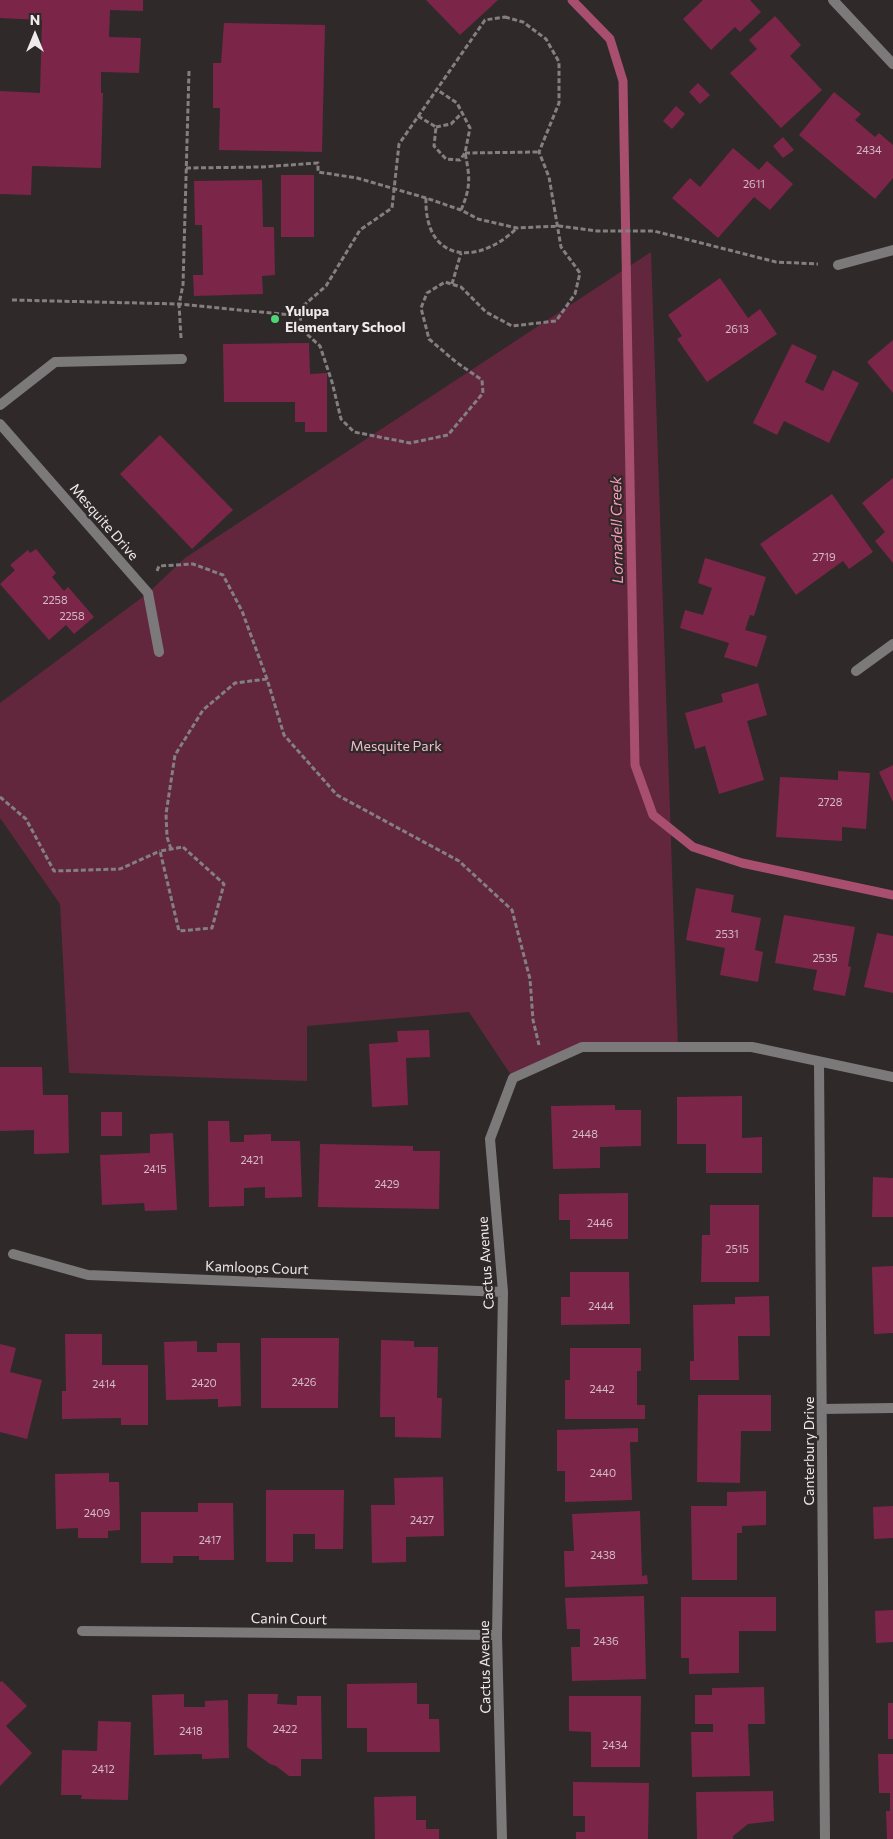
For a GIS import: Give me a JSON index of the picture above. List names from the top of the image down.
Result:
{
  "streets": {
    "street": [
      "Mesquite Drive",
      "Cactus Avenue",
      "Kamloops Court",
      "Canterbury Drive",
      "Canin Court"
    ]
  },
  "crossings": [
    ["Cactus Avenue", "Kamloops Court"],
    ["Cactus Avenue", "Canterbury Drive"],
    ["Cactus Avenue", "Canin Court"]
  ],
  "water": ["Lornadell Creek"],
  "parks": ["Mesquite Park"],
  "places": ["Yulupa Elementary School"],
  "house_numbers": [
    "2434",
    "2611",
    "2613",
    "2719",
    "2258",
    "2258",
    "2728",
    "2531",
    "2535",
    "2448",
    "2421",
    "2415",
    "2429",
    "2446",
    "2515",
    "2444",
    "2426",
    "2420",
    "2414",
    "2442",
    "2440",
    "2409",
    "2427",
    "2417",
    "2438",
    "2436",
    "2422",
    "2418",
    "2434",
    "2412"
  ],
  "north": "top"
}
